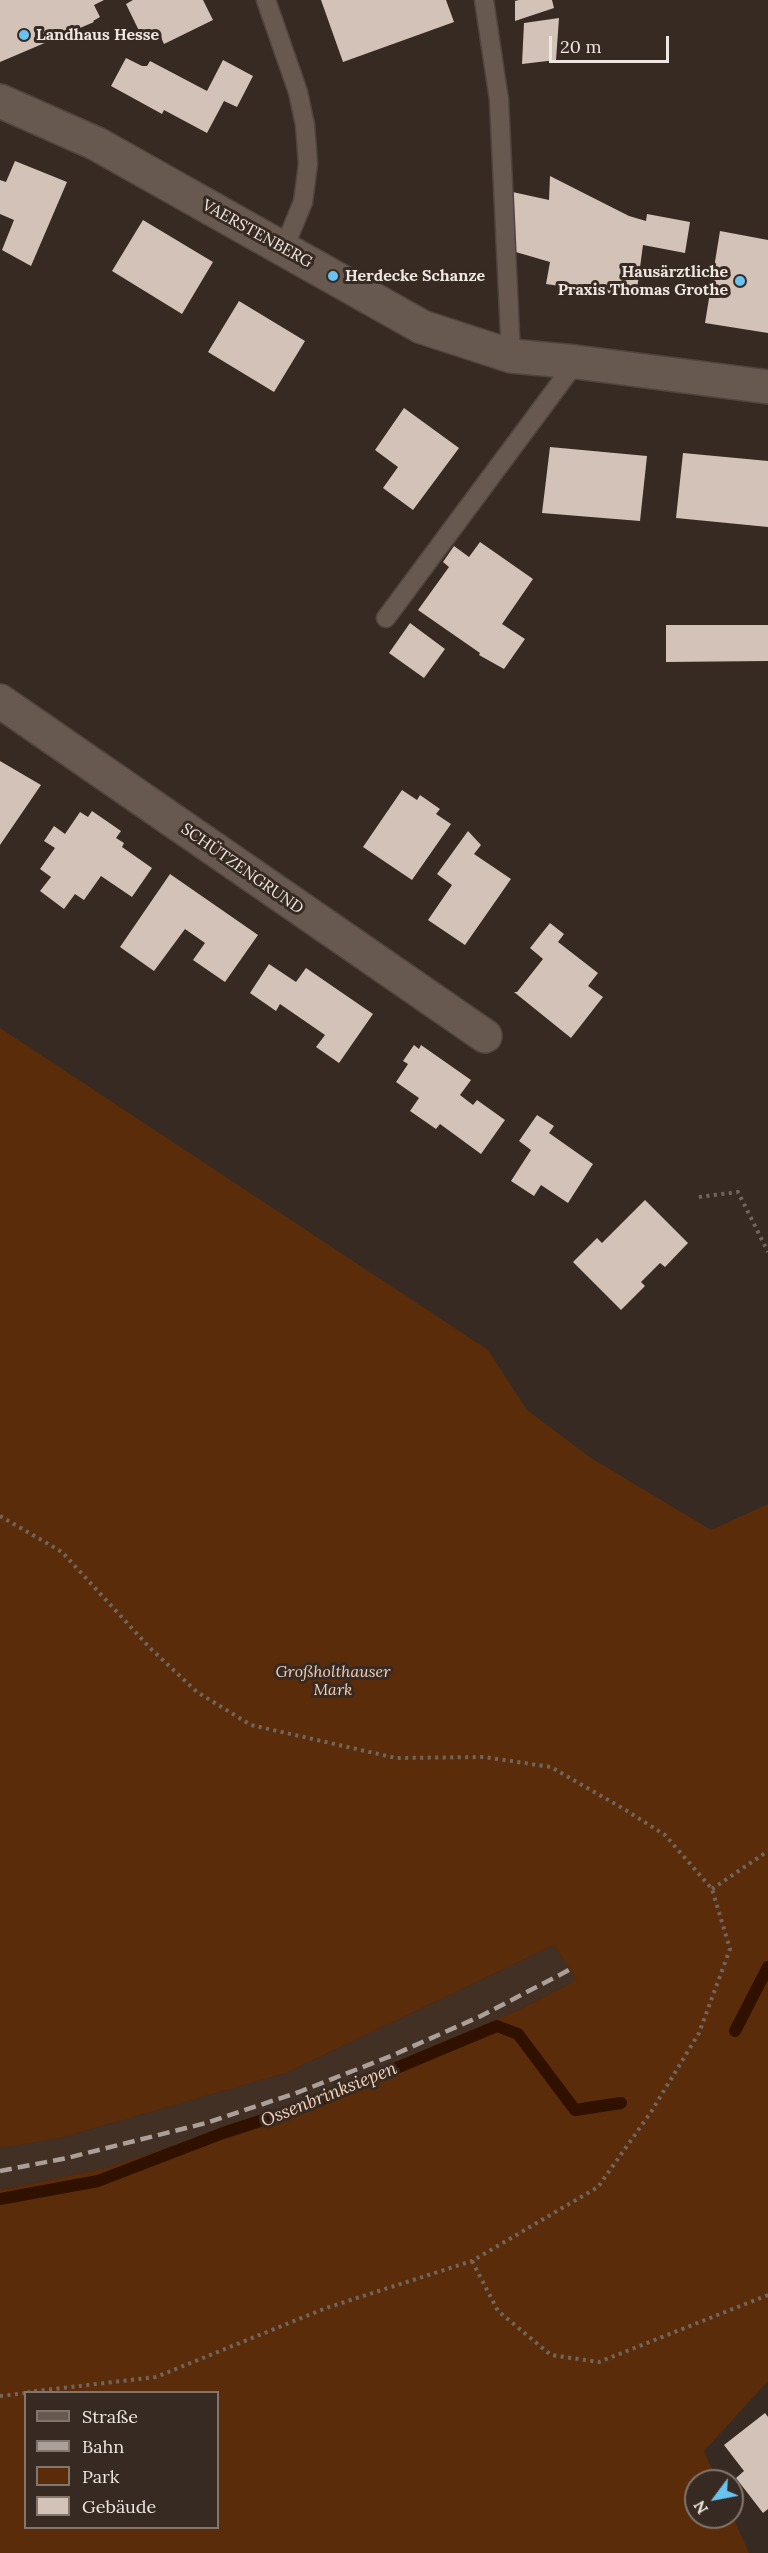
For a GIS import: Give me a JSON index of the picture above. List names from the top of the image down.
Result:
{
  "streets": {
    "street": ["VAERSTENBERG", "SCHÜTZENGRUND"]
  },
  "water": ["Ossenbrinksiepen"],
  "parks": ["Großholthauser Mark"],
  "places": ["Landhaus Hesse", "Herdecke Schanze", "Hausärztliche Praxis Thomas Grothe"],
  "legend": [
    "Straße",
    "Bahn",
    "Park",
    "Gebäude"
  ],
  "scale_bar": "20 m",
  "north": "bottom left"
}
